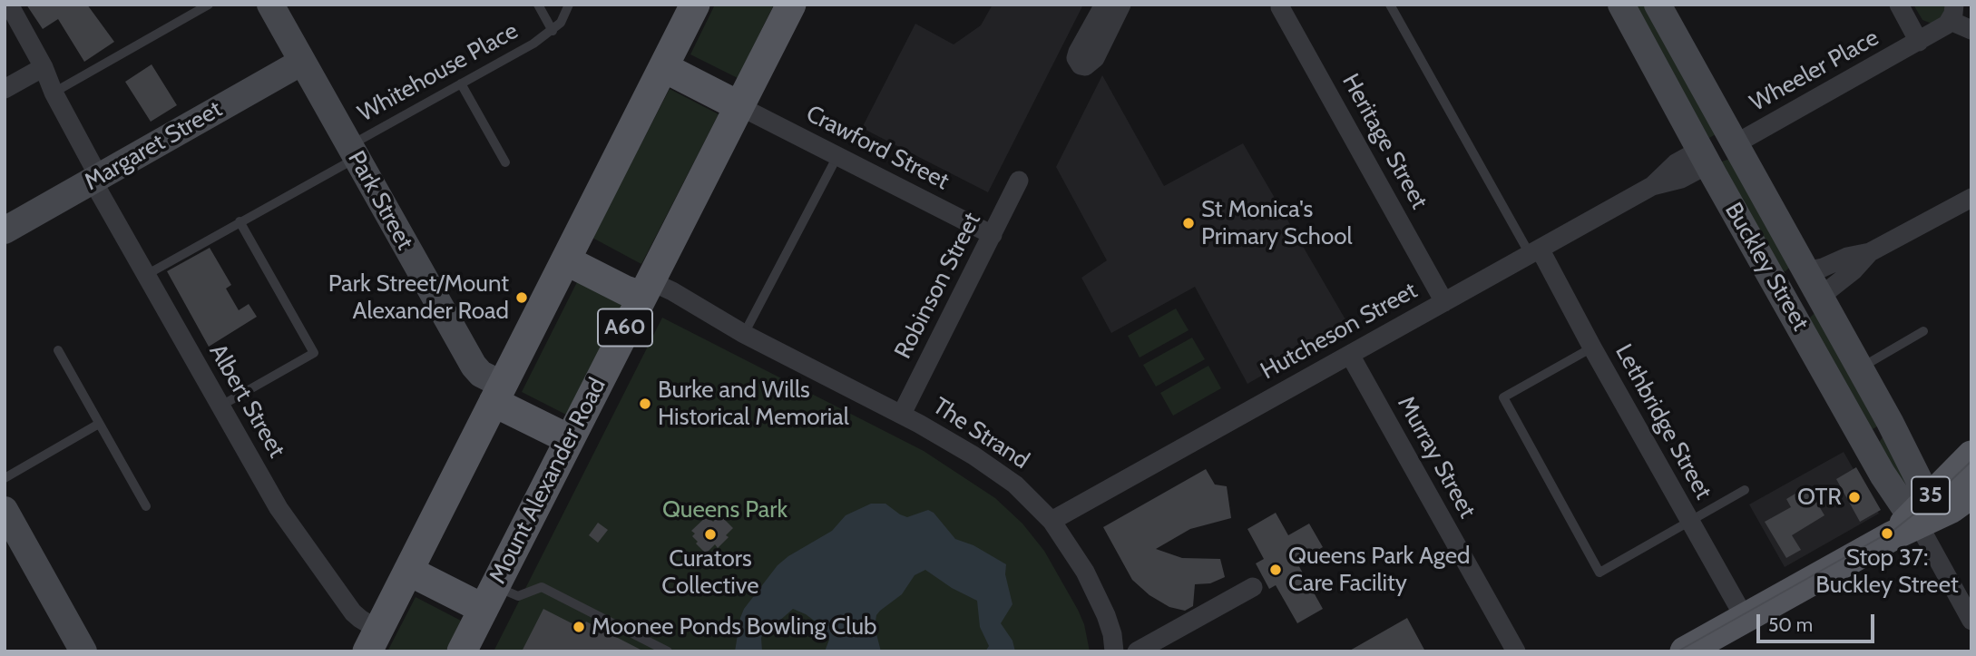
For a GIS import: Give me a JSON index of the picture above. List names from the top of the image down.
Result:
{
  "streets": {
    "main road": [
      "Margaret Street",
      "Park Street",
      "Buckley Street",
      "A60",
      "Mount Alexander Road",
      "35"
    ],
    "street": [
      "Wheeler Place",
      "Heritage Street",
      "Crawford Street",
      "Robinson Street",
      "Hutcheson Street",
      "Albert Street",
      "Lethbridge Street",
      "The Strand",
      "Murray Street"
    ],
    "lane": ["Whitehouse Place"]
  },
  "crossings": [
    ["Wheeler Place", "Buckley Street"],
    ["Whitehouse Place", "Park Street"],
    ["Whitehouse Place", "Albert Street"],
    ["Heritage Street", "Hutcheson Street"],
    ["Margaret Street", "Park Street"],
    ["Margaret Street", "Albert Street"],
    ["Crawford Street", "Robinson Street"],
    ["Crawford Street", "Mount Alexander Road"],
    ["Buckley Street", "Hutcheson Street"],
    ["Buckley Street", "35"],
    ["Robinson Street", "The Strand"],
    ["Hutcheson Street", "Lethbridge Street"],
    ["Hutcheson Street", "The Strand"],
    ["Hutcheson Street", "Murray Street"],
    ["Lethbridge Street", "35"],
    ["The Strand", "Mount Alexander Road"]
  ],
  "parks": ["Queens Park"],
  "places": [
    "St Monica's Primary School",
    "Park Street/Mount Alexander Road",
    "Burke and Wills Historical Memorial",
    "OTR",
    "Stop 37: Buckley Street",
    "Curators Collective",
    "Queens Park Aged Care Facility",
    "Moonee Ponds Bowling Club"
  ],
  "scale_bar": "50 m"
}
